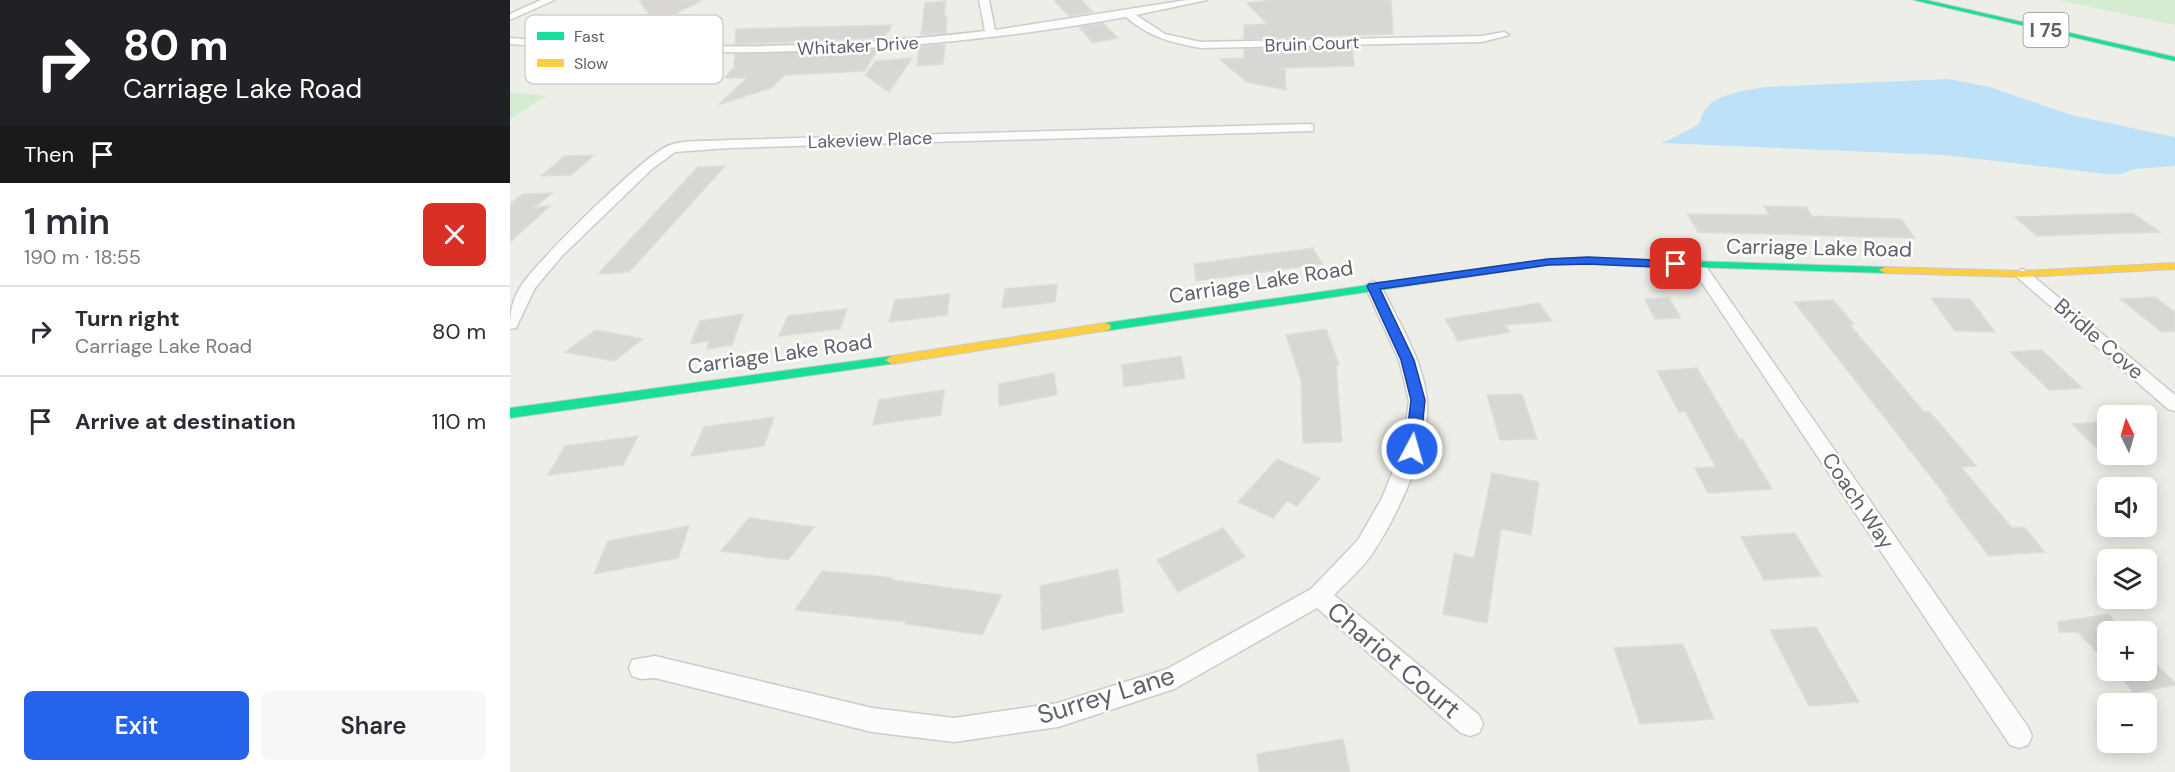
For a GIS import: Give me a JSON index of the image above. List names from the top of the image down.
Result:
{
  "streets": {
    "main road": ["I 75", "Carriage Lake Road"],
    "street": [
      "Bruin Court",
      "Whitaker Drive",
      "Lakeview Place",
      "Bridle Cove",
      "Coach Way",
      "Chariot Court",
      "Surrey Lane"
    ]
  },
  "crossings": [
    ["Bruin Court", "Whitaker Drive"],
    ["Carriage Lake Road", "Bridle Cove"],
    ["Carriage Lake Road", "Coach Way"],
    ["Carriage Lake Road", "Surrey Lane"],
    ["Chariot Court", "Surrey Lane"]
  ],
  "legend": ["Fast", "Slow"],
  "north": "top",
  "page": {
    "turn": ["80 m", "Carriage Lake Road"],
    "then": "Then",
    "heading": ["1 min", "190 m · 18:55"],
    "list": [
      {
        "name": "Turn right",
        "note": "Carriage Lake Road",
        "value": "80 m"
      },
      {
        "name": "Arrive at destination",
        "value": "110 m"
      }
    ],
    "map_buttons": ["+", "−"],
    "buttons": ["Exit", "Share"]
  }
}
